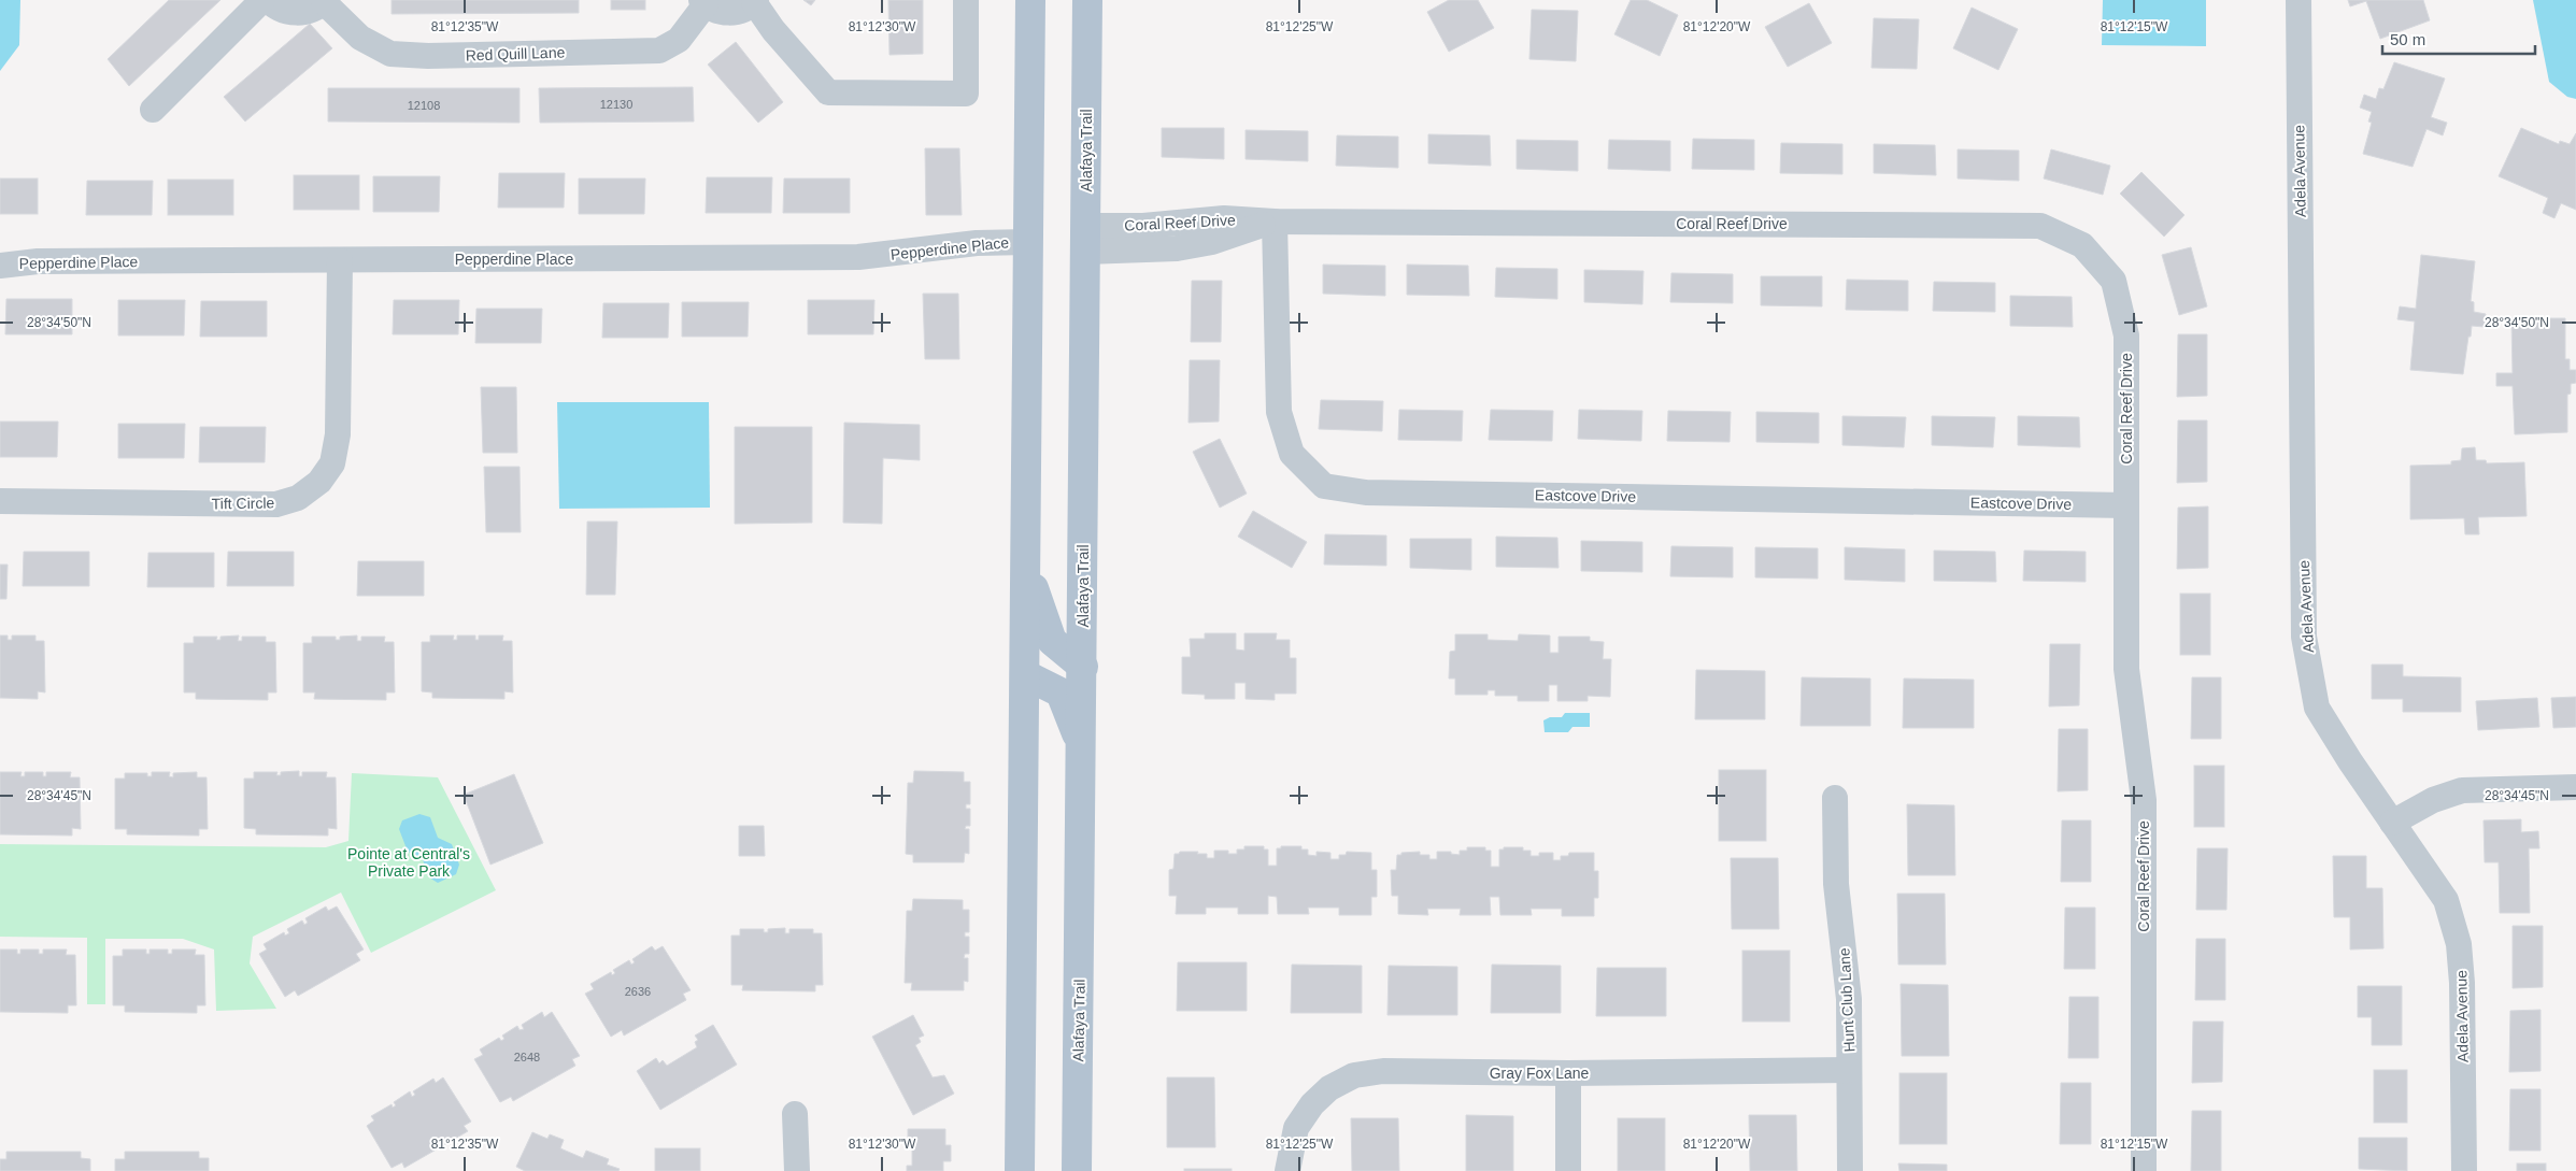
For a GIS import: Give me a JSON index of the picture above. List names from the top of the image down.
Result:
{
  "streets": {
    "main road": ["Alafaya Trail"],
    "street": [
      "Red Quill Lane",
      "Adela Avenue",
      "Coral Reef Drive",
      "Pepperdine Place",
      "Eastcove Drive",
      "Tift Circle",
      "Hunt Club Lane",
      "Gray Fox Lane"
    ]
  },
  "crossings": [
    ["Alafaya Trail", "Coral Reef Drive"],
    ["Coral Reef Drive", "Eastcove Drive"],
    ["Pepperdine Place", "Tift Circle"],
    ["Hunt Club Lane", "Gray Fox Lane"]
  ],
  "parks": ["Pointe at Central's Private Park"],
  "house_numbers": [
    "12130",
    "12108",
    "2636",
    "2648"
  ],
  "scale_bar": "50 m",
  "coordinates": [
    "81°12'35\"W",
    "81°12'30\"W",
    "81°12'25\"W",
    "81°12'20\"W",
    "81°12'15\"W",
    "28°34'50\"N",
    "28°34'45\"N"
  ]
}
